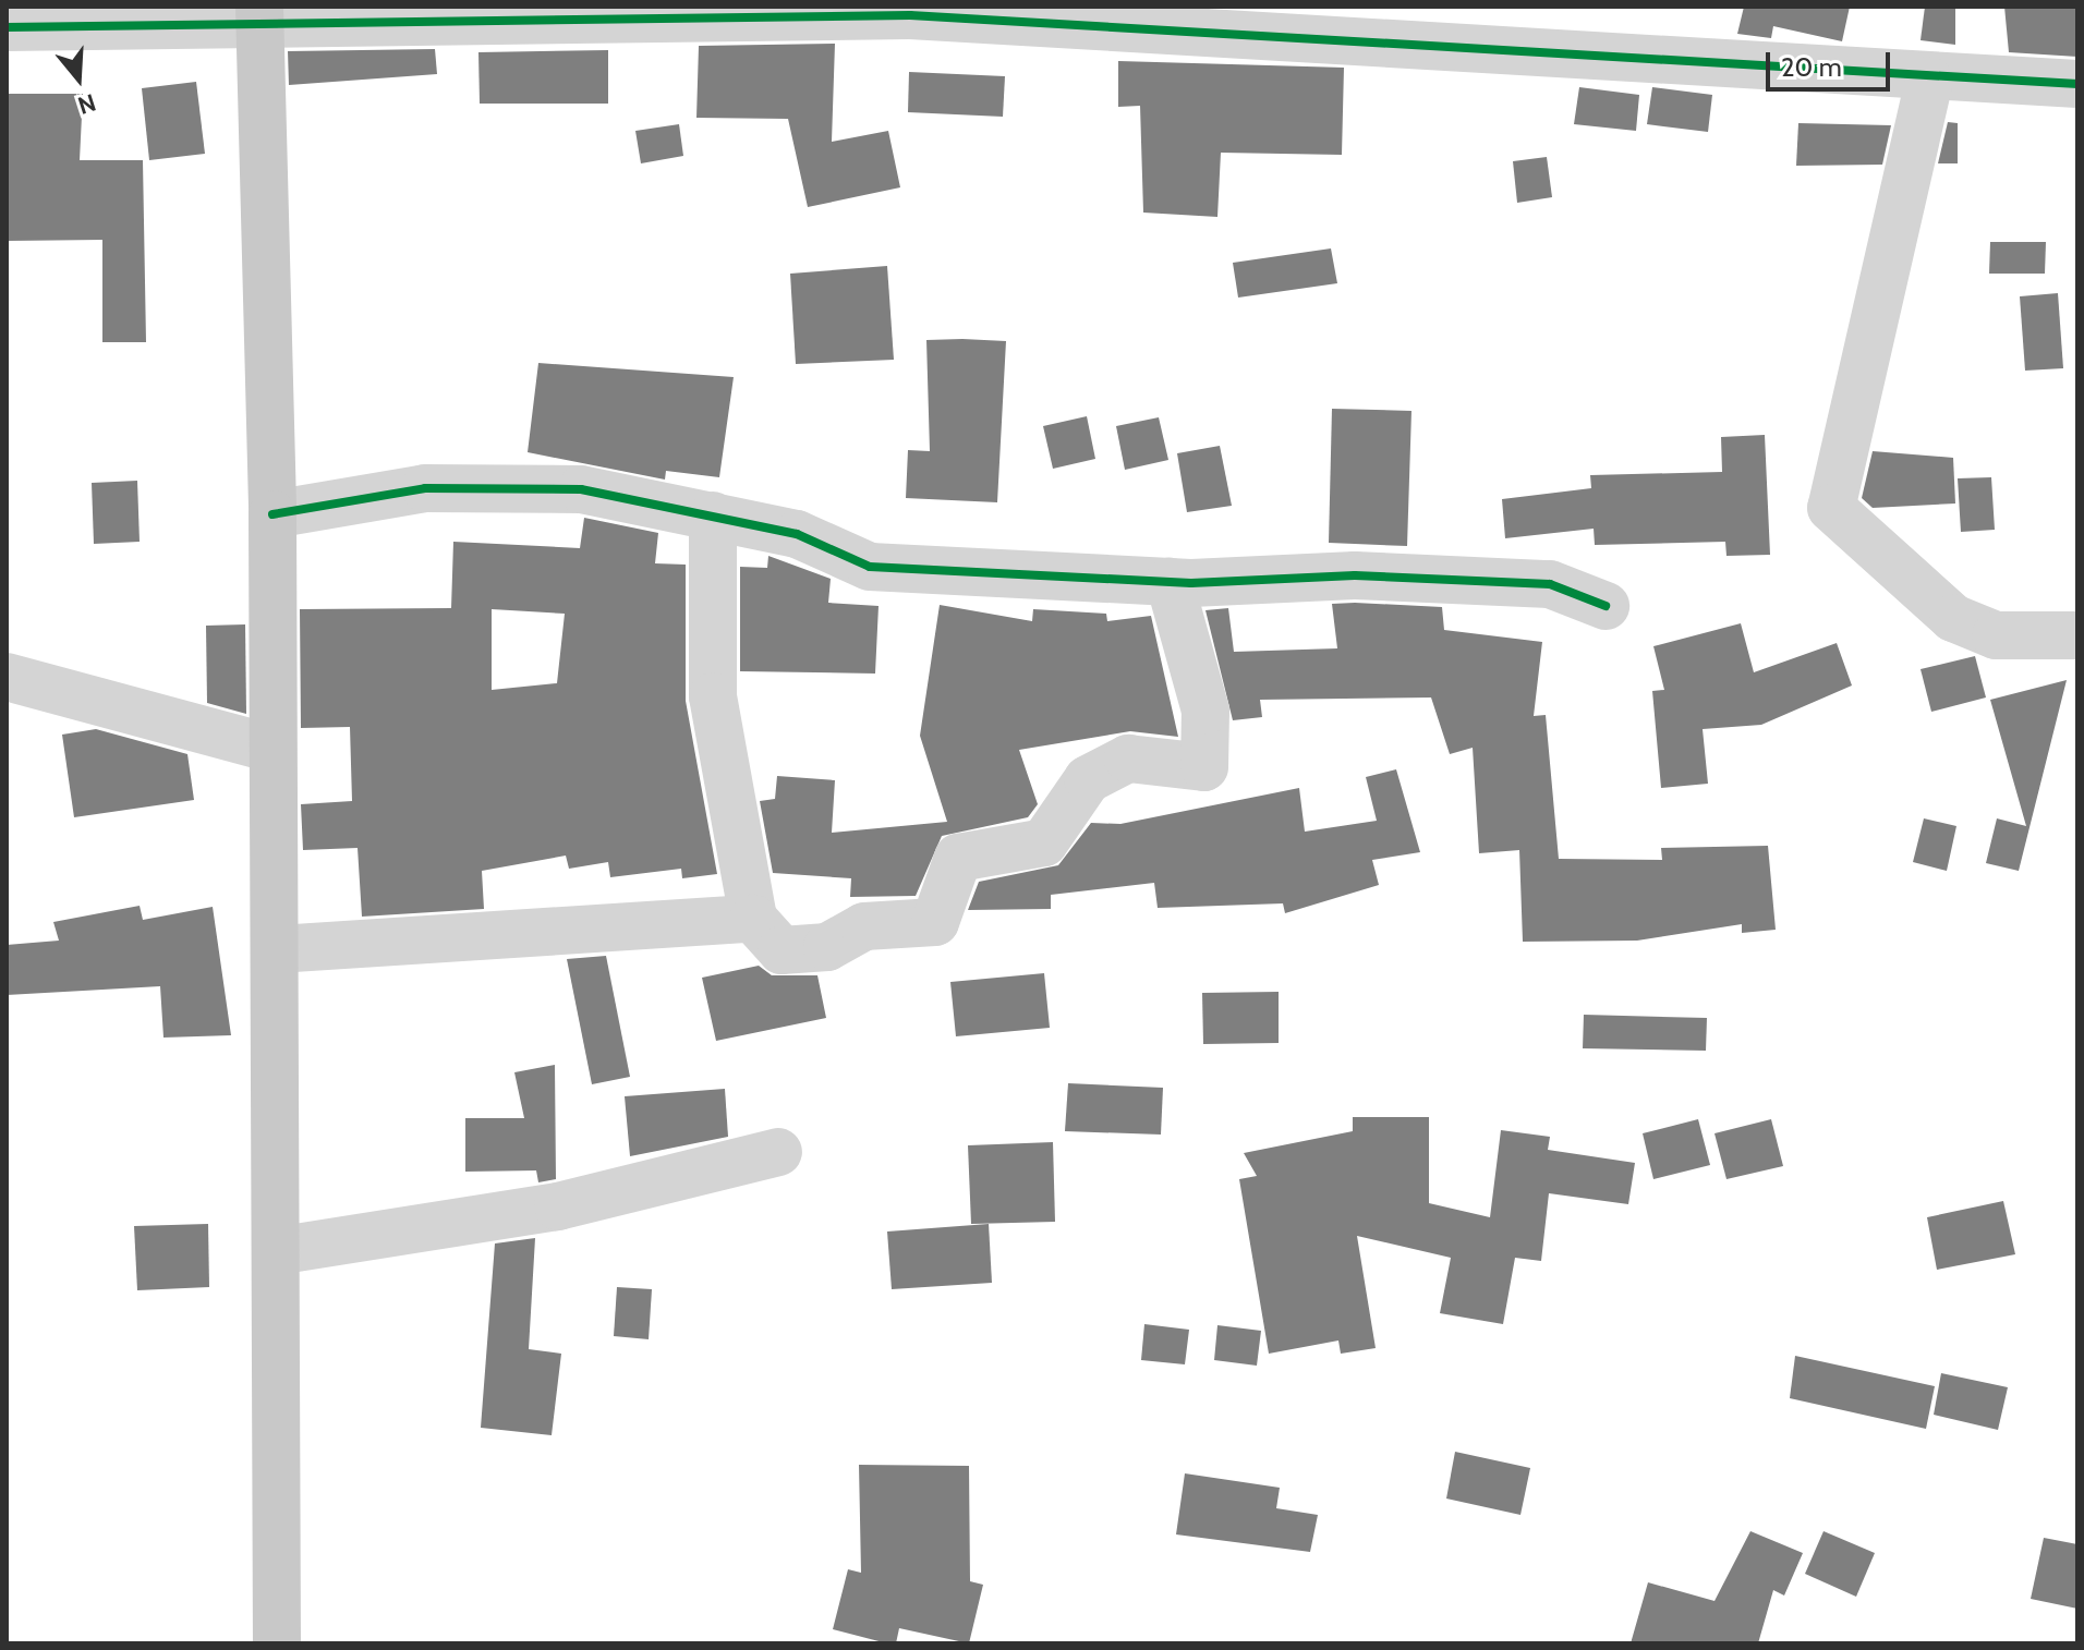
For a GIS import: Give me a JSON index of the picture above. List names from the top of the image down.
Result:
{
  "scale_bar": "20 m",
  "north": "bottom"
}
